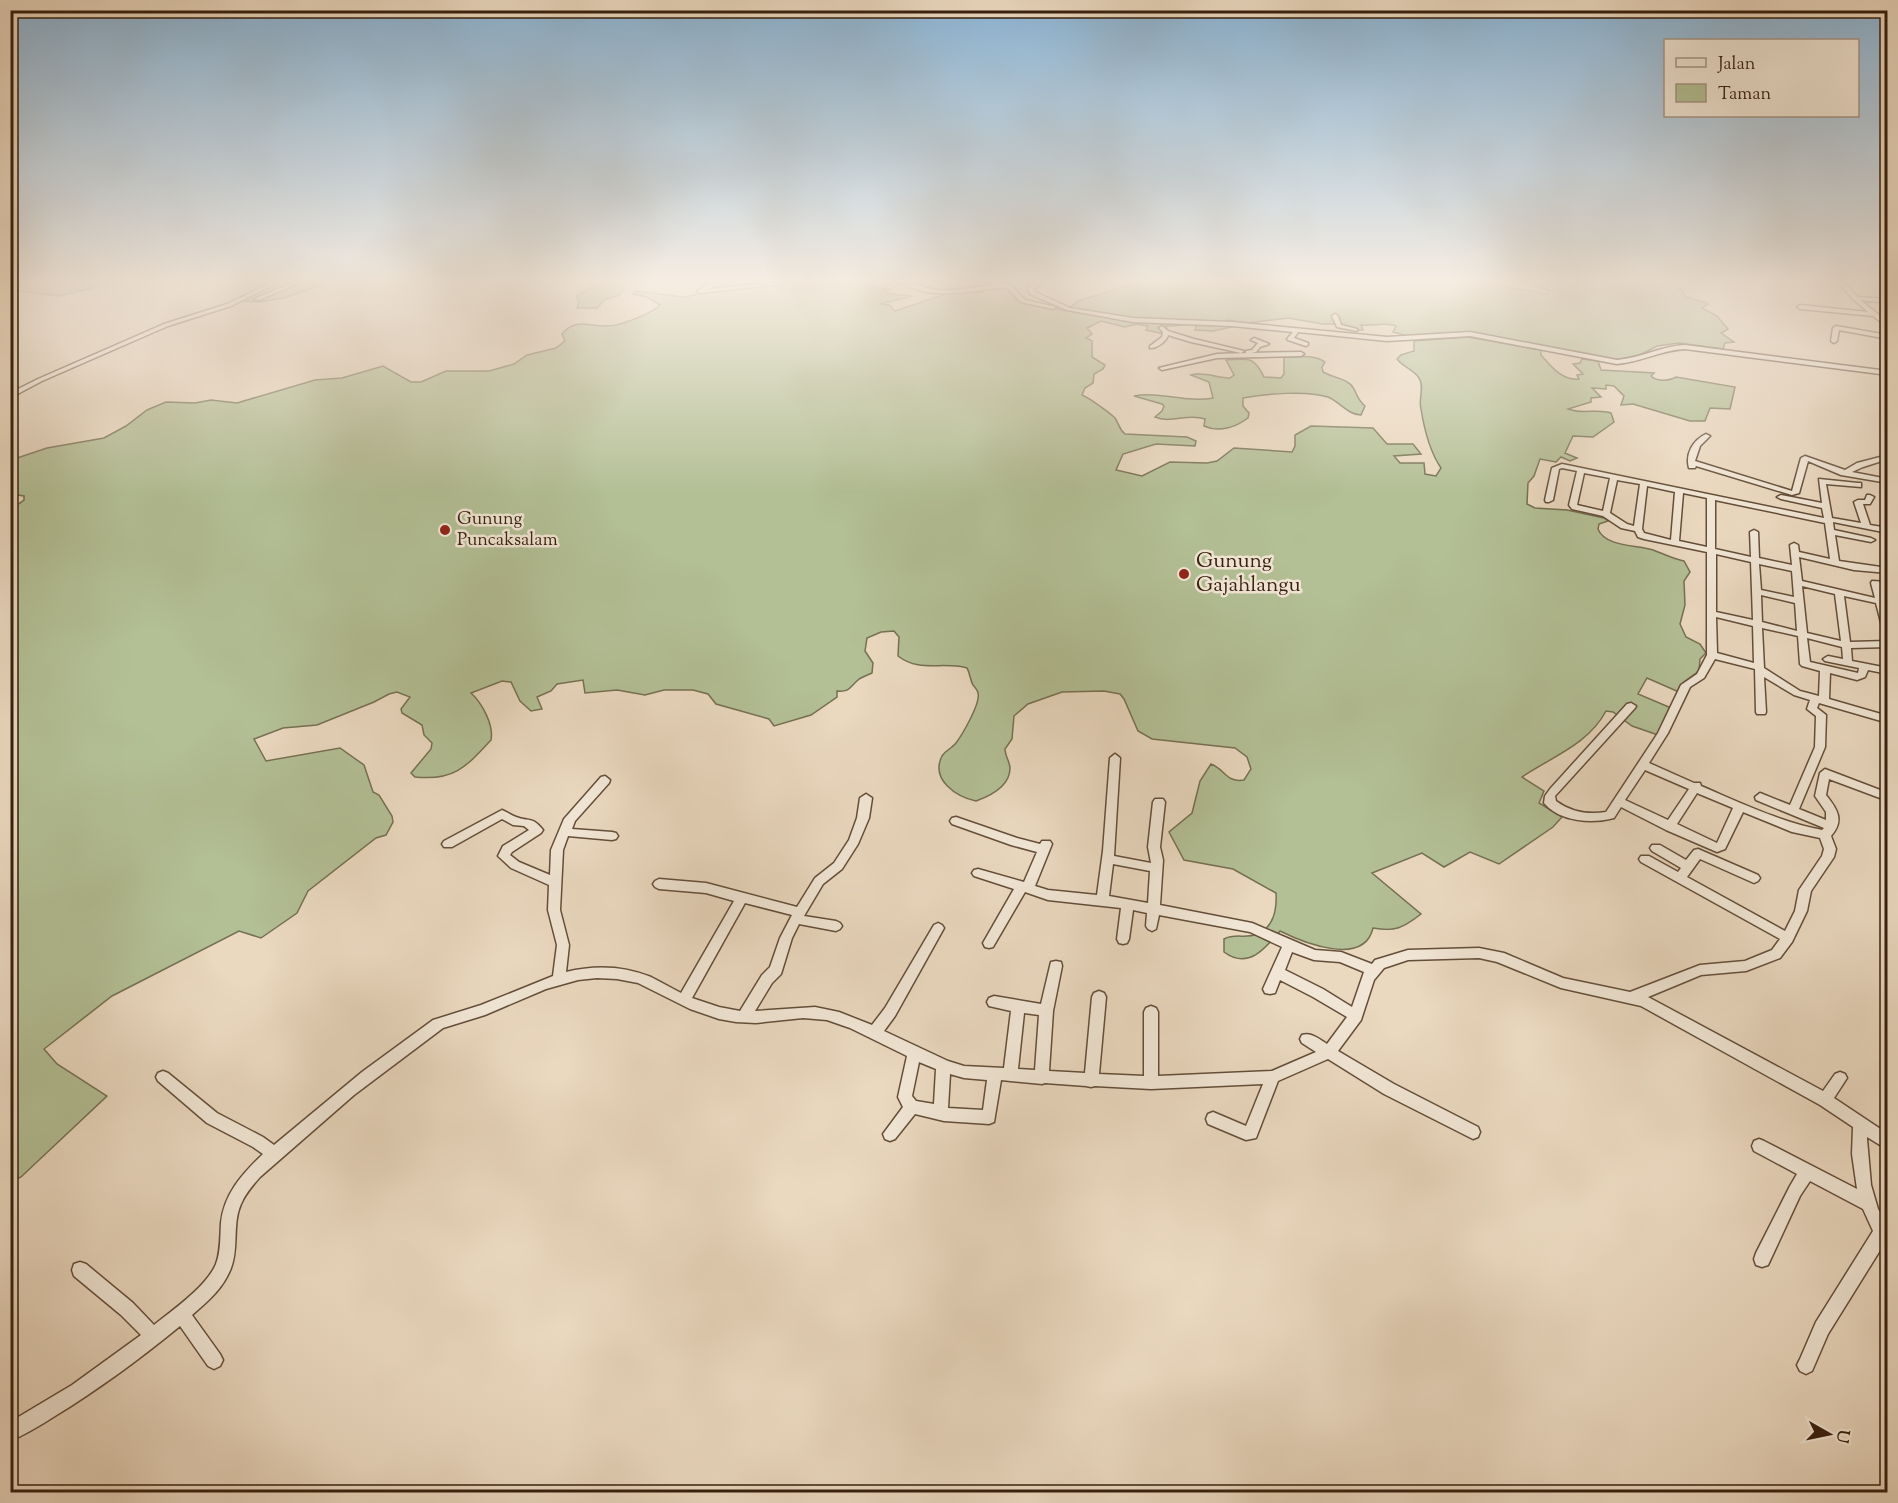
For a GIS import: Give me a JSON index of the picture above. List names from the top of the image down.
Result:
{
  "places": ["Gunung Puncaksalam", "Gunung Gajahlangu"],
  "legend": ["Jalan", "Taman"],
  "north": "right"
}
